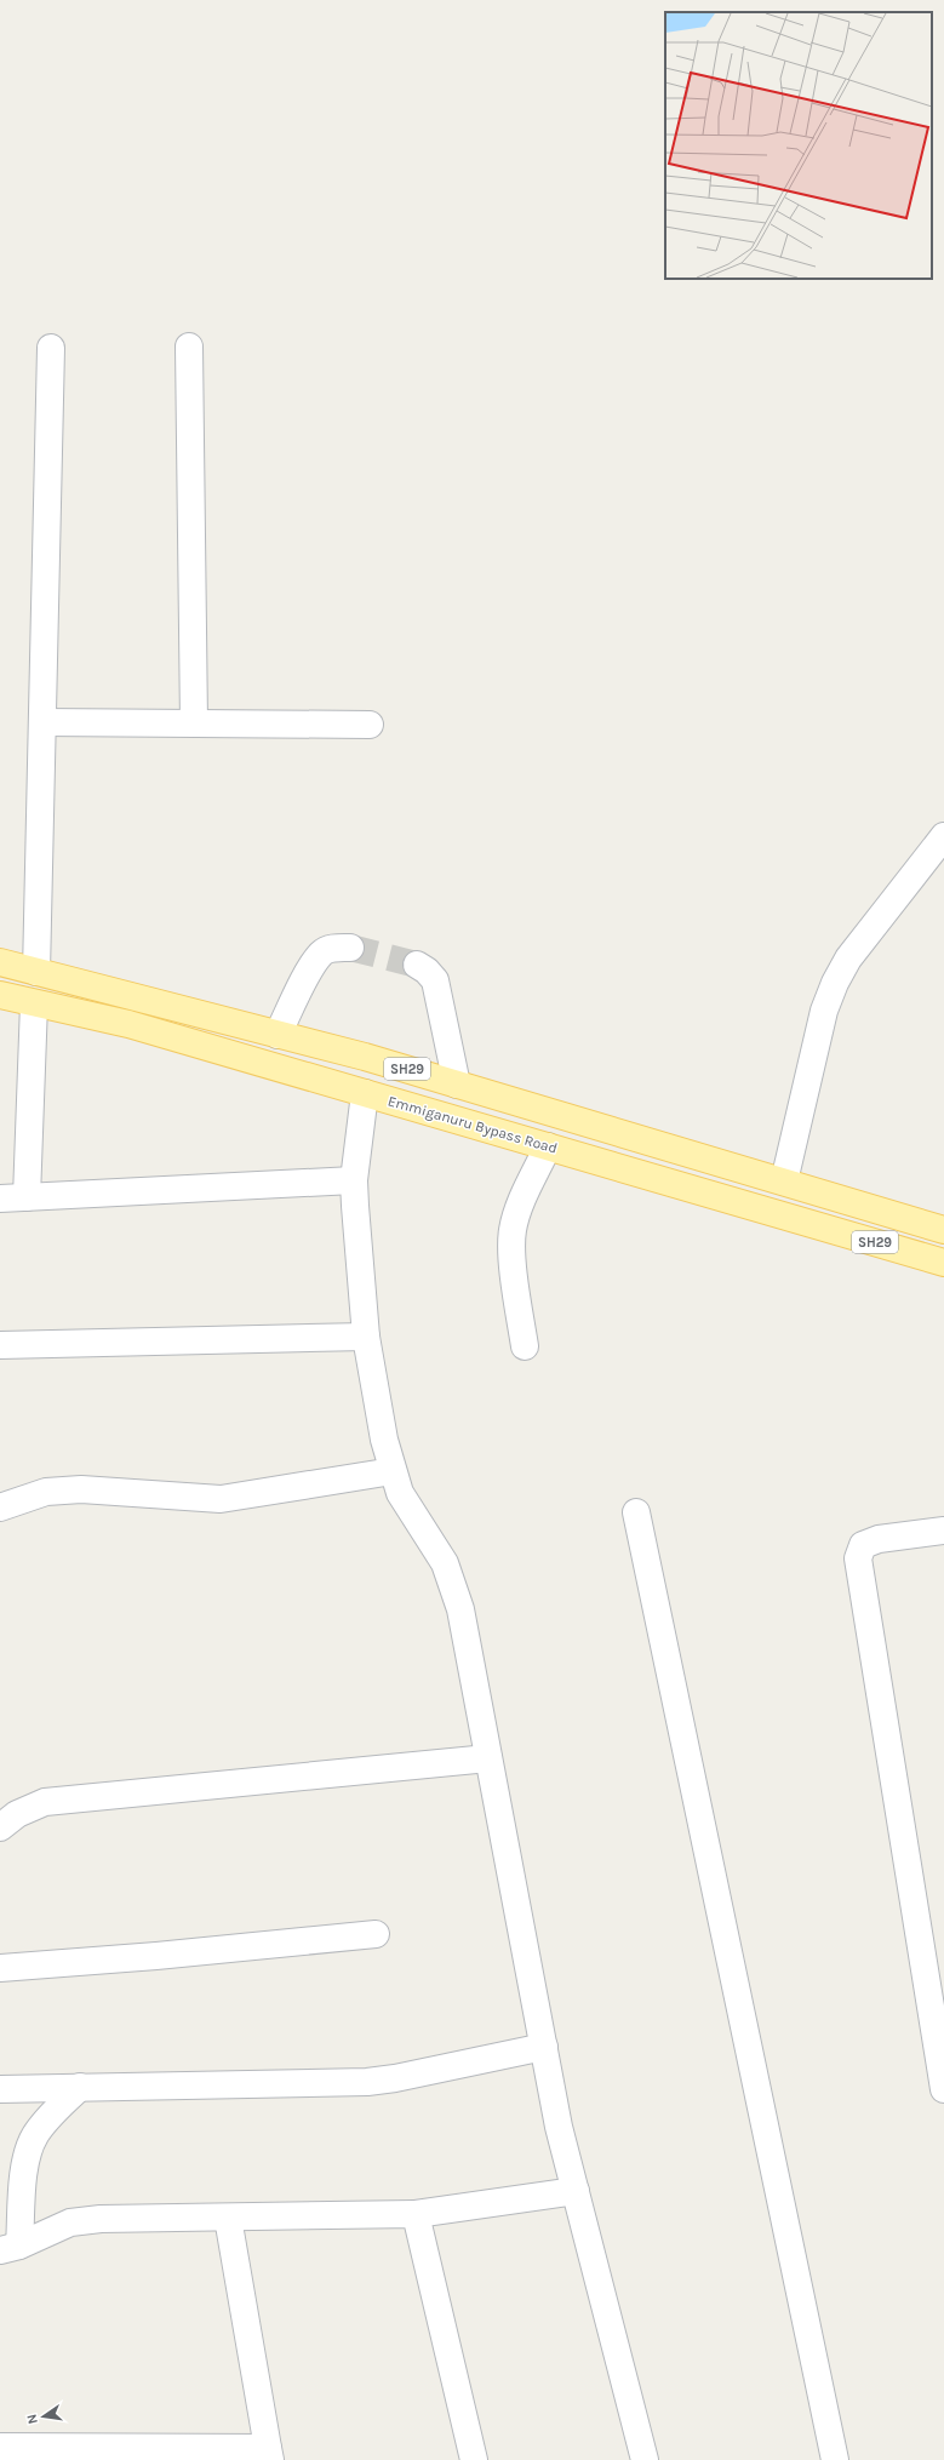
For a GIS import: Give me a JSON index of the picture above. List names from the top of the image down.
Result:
{
  "streets": {
    "main road": ["SH29", "Emmiganuru Bypass Road"]
  },
  "north": "left"
}
